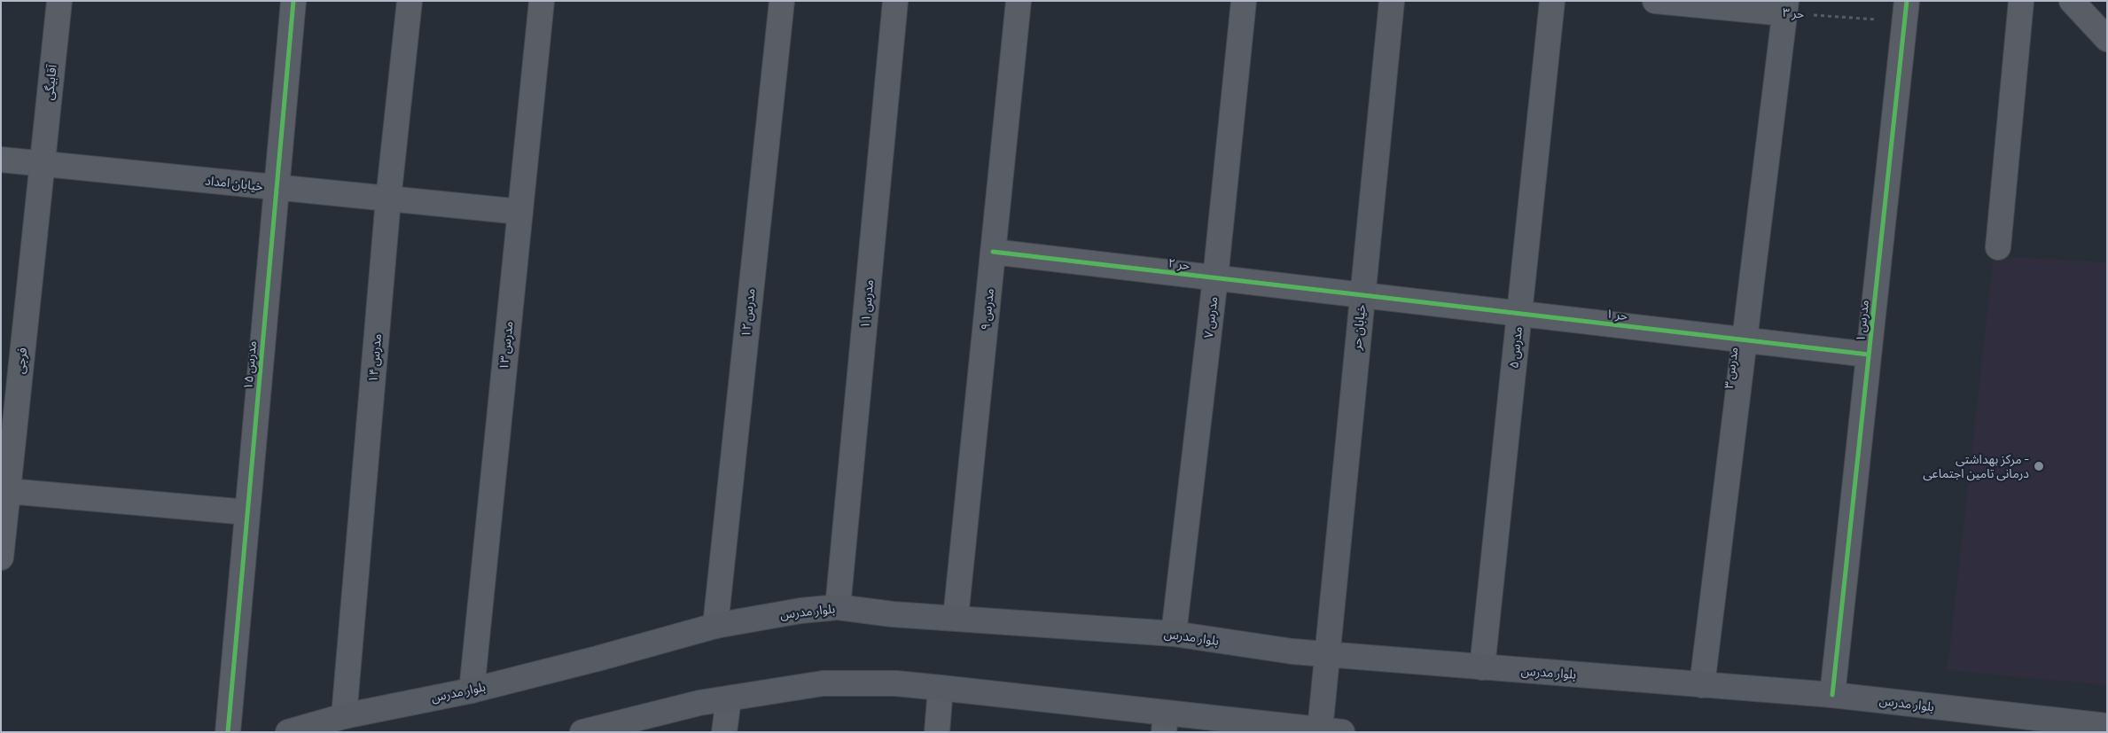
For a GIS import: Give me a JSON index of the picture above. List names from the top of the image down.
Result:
{
  "streets": {
    "main road": ["خیابان حر", "بلوار مدرس"],
    "street": [
      "حر ۳",
      "آقابیگی",
      "خیابان امداد",
      "حر ۲",
      "مدرس ۱۱",
      "مدرس ۹",
      "مدرس ۱۲",
      "حر ۱",
      "مدرس ۷",
      "مدرس ۱",
      "مدرس ۱۳",
      "مدرس ۵",
      "مدرس ۱۴",
      "فرجی",
      "مدرس ۱۵",
      "مدرس ۳"
    ]
  },
  "crossings": [
    ["حر ۳", "مدرس ۱"],
    ["حر ۳", "مدرس ۳"],
    ["آقابیگی", "خیابان امداد"],
    ["آقابیگی", "فرجی"],
    ["خیابان امداد", "مدرس ۱۳"],
    ["خیابان امداد", "مدرس ۱۴"],
    ["خیابان امداد", "فرجی"],
    ["خیابان امداد", "مدرس ۱۵"],
    ["حر ۲", "مدرس ۹"],
    ["حر ۲", "حر ۱"],
    ["حر ۲", "مدرس ۷"],
    ["حر ۲", "خیابان حر"],
    ["مدرس ۱۱", "بلوار مدرس"],
    ["مدرس ۹", "بلوار مدرس"],
    ["مدرس ۱۲", "بلوار مدرس"],
    ["حر ۱", "مدرس ۱"],
    ["حر ۱", "خیابان حر"],
    ["حر ۱", "مدرس ۵"],
    ["حر ۱", "مدرس ۳"],
    ["مدرس ۷", "بلوار مدرس"],
    ["مدرس ۱", "بلوار مدرس"],
    ["خیابان حر", "بلوار مدرس"],
    ["مدرس ۱۳", "بلوار مدرس"],
    ["مدرس ۵", "بلوار مدرس"],
    ["مدرس ۱۴", "بلوار مدرس"],
    ["مدرس ۳", "بلوار مدرس"]
  ],
  "places": ["مرکز بهداشتی - درمانی تامین اجتماعی"]
}
